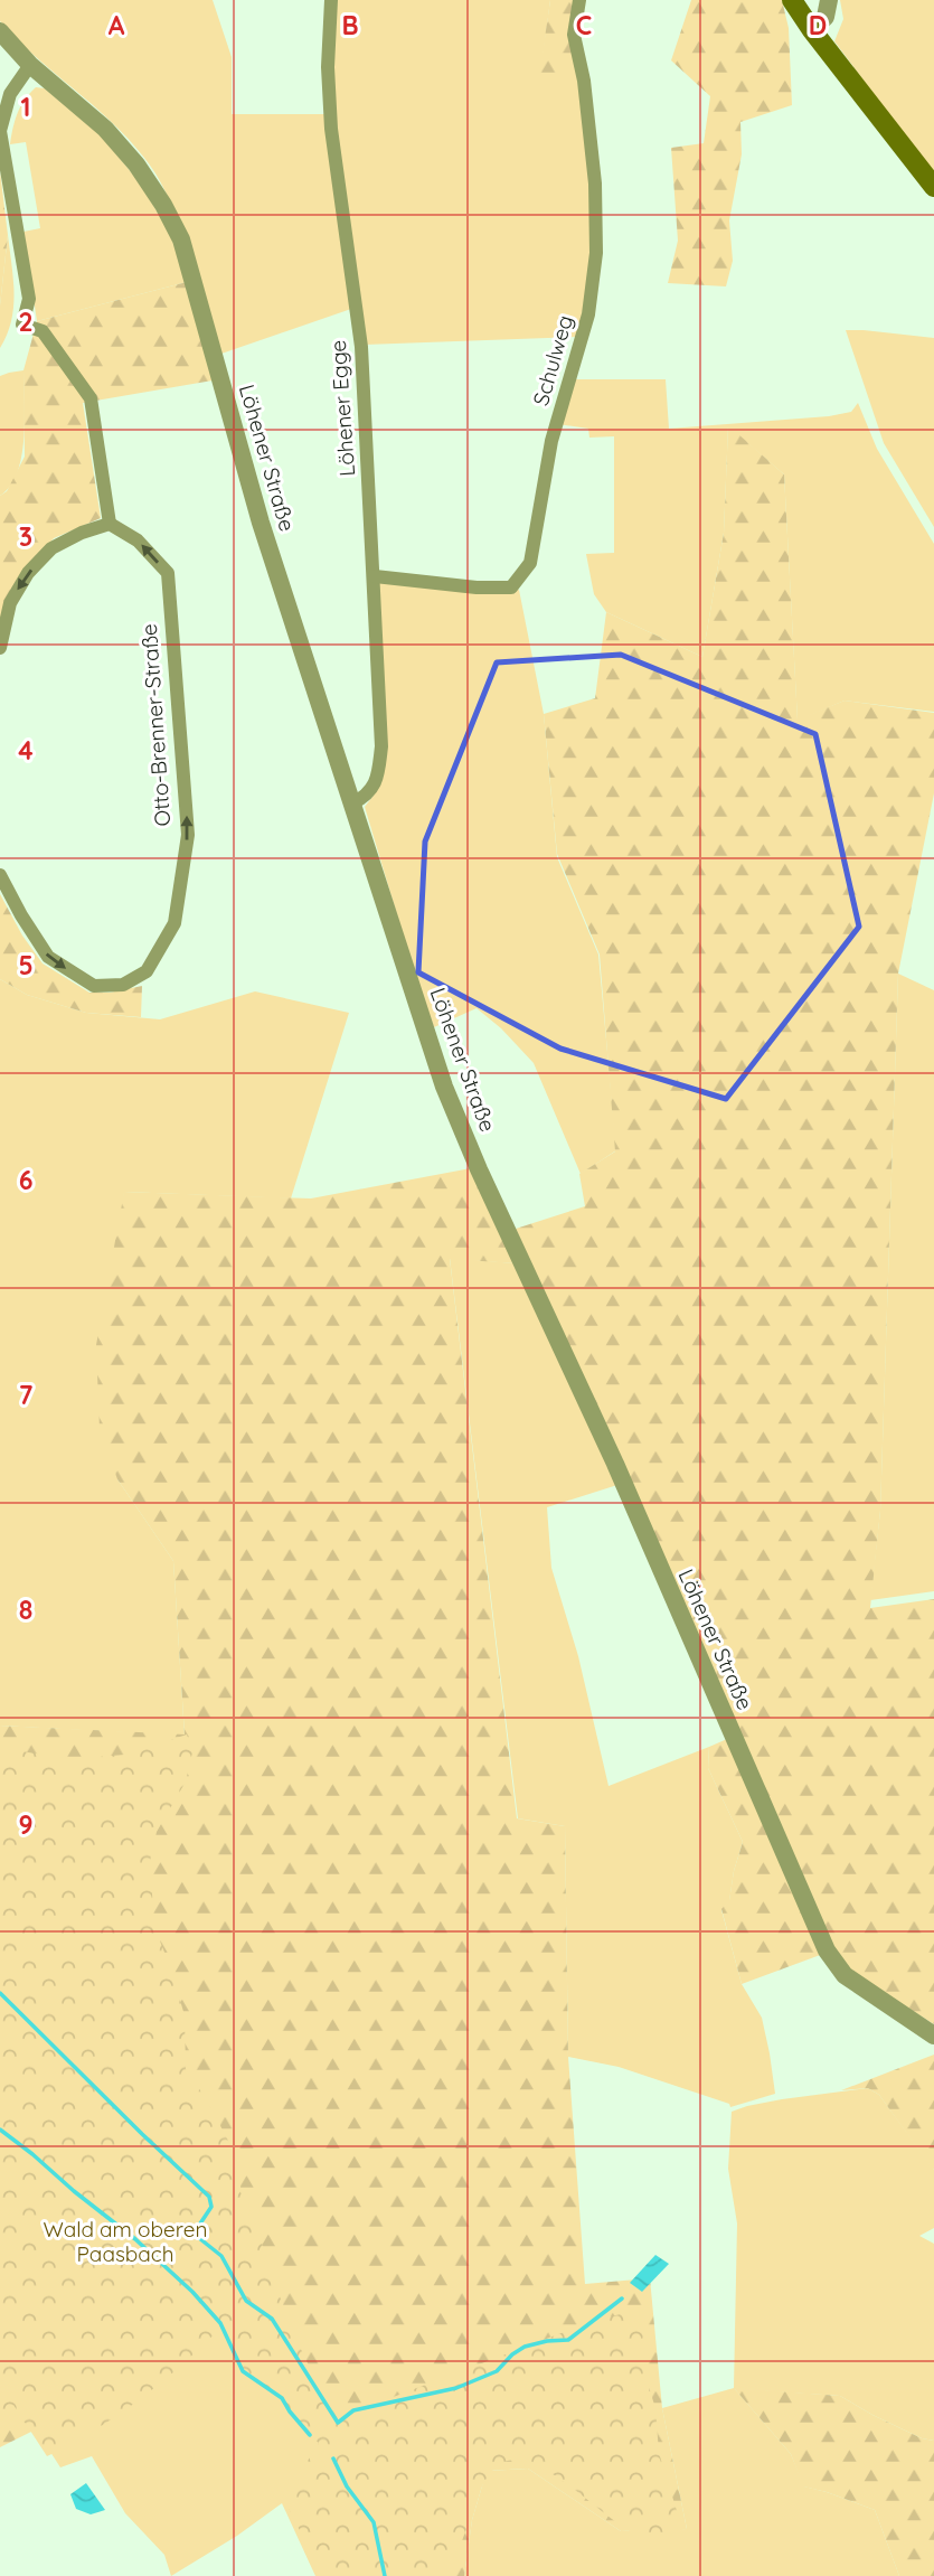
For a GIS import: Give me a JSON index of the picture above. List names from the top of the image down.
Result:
{
  "streets": {
    "street": [
      "Schulweg",
      "Löhener Egge",
      "Löhener Straße",
      "Otto-Brenner-Straße"
    ]
  },
  "crossings": [
    ["Schulweg", "Löhener Egge"],
    ["Löhener Egge", "Löhener Straße"]
  ],
  "parks": ["Wald am oberen Paasbach"],
  "grid": {
    "columns": [
      "A",
      "B",
      "C",
      "D"
    ],
    "rows": [
      "1",
      "2",
      "3",
      "4",
      "5",
      "6",
      "7",
      "8",
      "9"
    ]
  }
}
